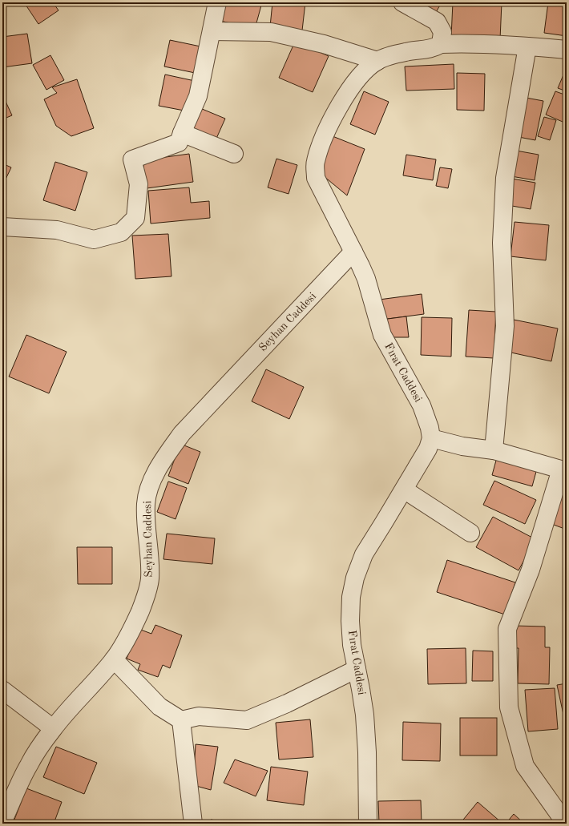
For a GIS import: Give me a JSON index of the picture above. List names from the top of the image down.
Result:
{
  "streets": {
    "street": ["Seyhan Caddesi", "Fırat Caddesi"]
  },
  "crossings": [
    ["Seyhan Caddesi", "Fırat Caddesi"]
  ]
}
